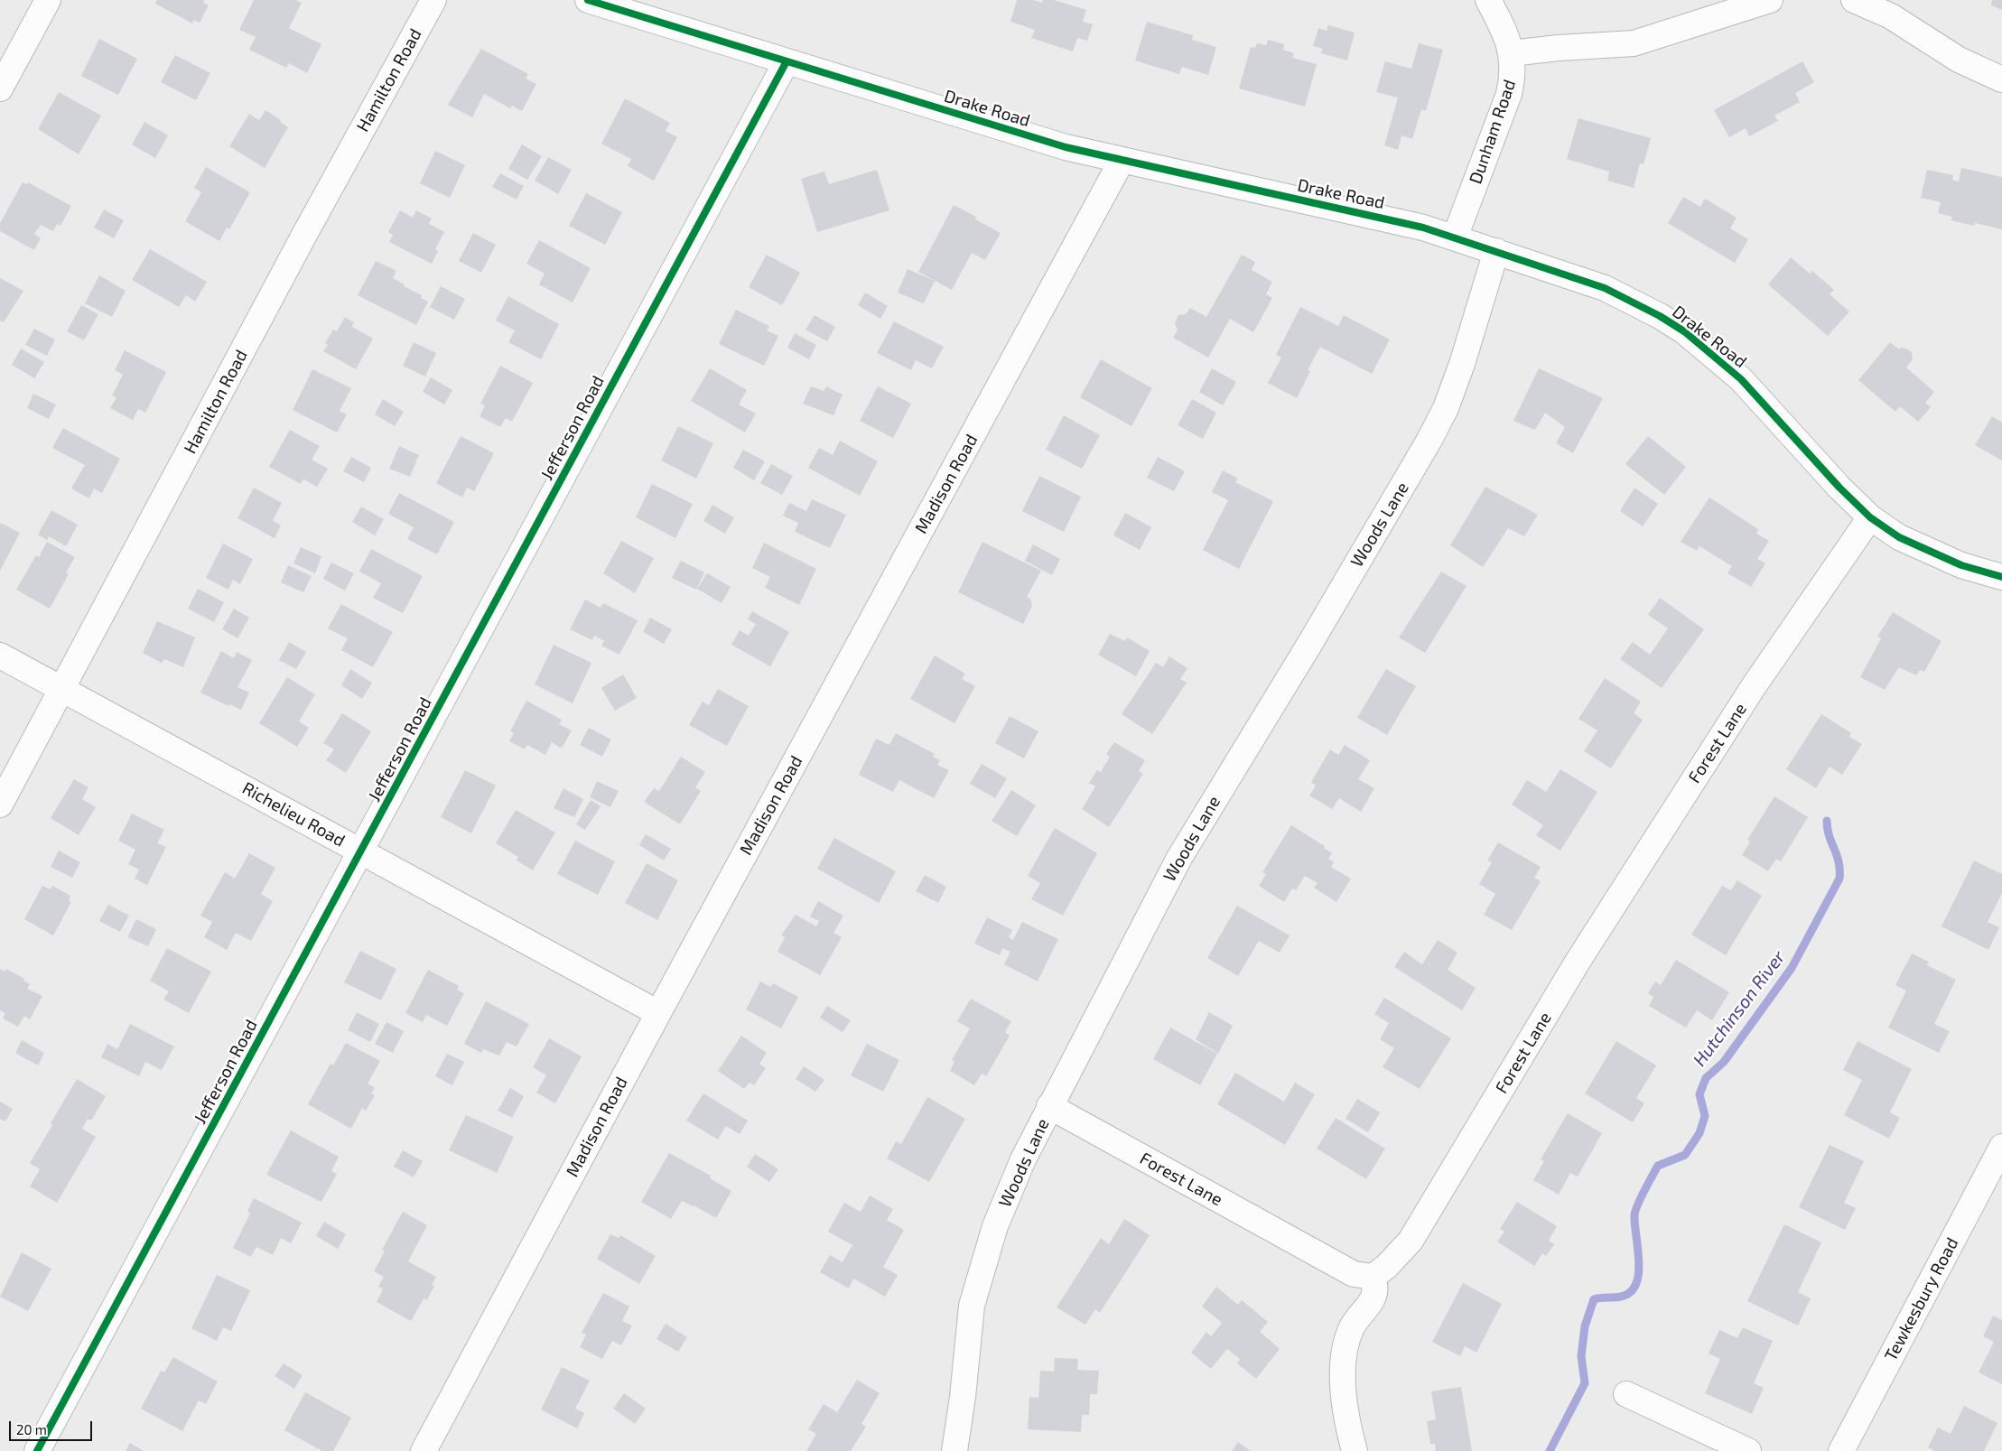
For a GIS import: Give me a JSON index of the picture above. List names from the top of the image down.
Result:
{
  "streets": {
    "street": [
      "Hamilton Road",
      "Drake Road",
      "Dunham Road",
      "Jefferson Road",
      "Madison Road",
      "Woods Lane",
      "Forest Lane",
      "Richelieu Road",
      "Tewkesbury Road"
    ]
  },
  "crossings": [
    ["Hamilton Road", "Richelieu Road"],
    ["Drake Road", "Dunham Road"],
    ["Drake Road", "Jefferson Road"],
    ["Drake Road", "Madison Road"],
    ["Drake Road", "Woods Lane"],
    ["Drake Road", "Forest Lane"],
    ["Jefferson Road", "Richelieu Road"],
    ["Madison Road", "Richelieu Road"],
    ["Woods Lane", "Forest Lane"]
  ],
  "water": ["Hutchinson River"],
  "scale_bar": "20 m"
}
